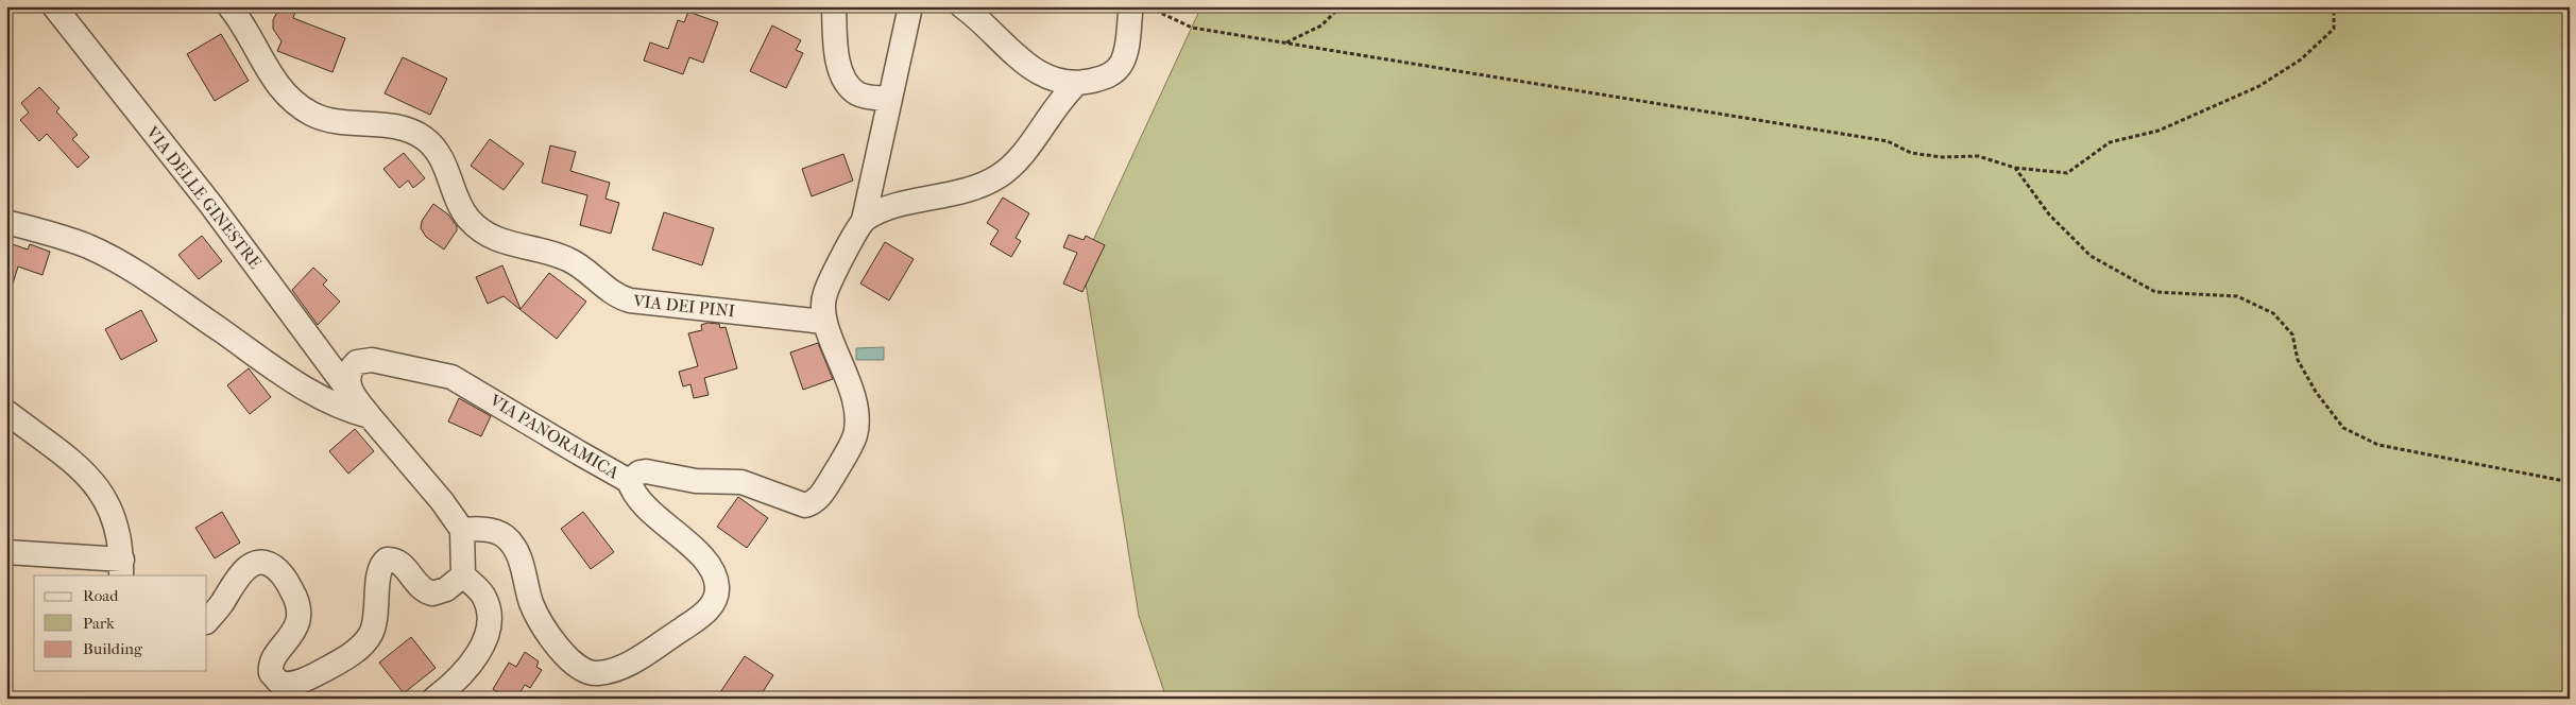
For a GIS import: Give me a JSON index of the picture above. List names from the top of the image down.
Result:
{
  "streets": {
    "street": ["VIA DELLE GINESTRE", "VIA DEI PINI", "VIA PANORAMICA"]
  },
  "crossings": [
    ["VIA DELLE GINESTRE", "VIA PANORAMICA"],
    ["VIA DEI PINI", "VIA PANORAMICA"]
  ],
  "legend": ["Road", "Park", "Building"]
}
